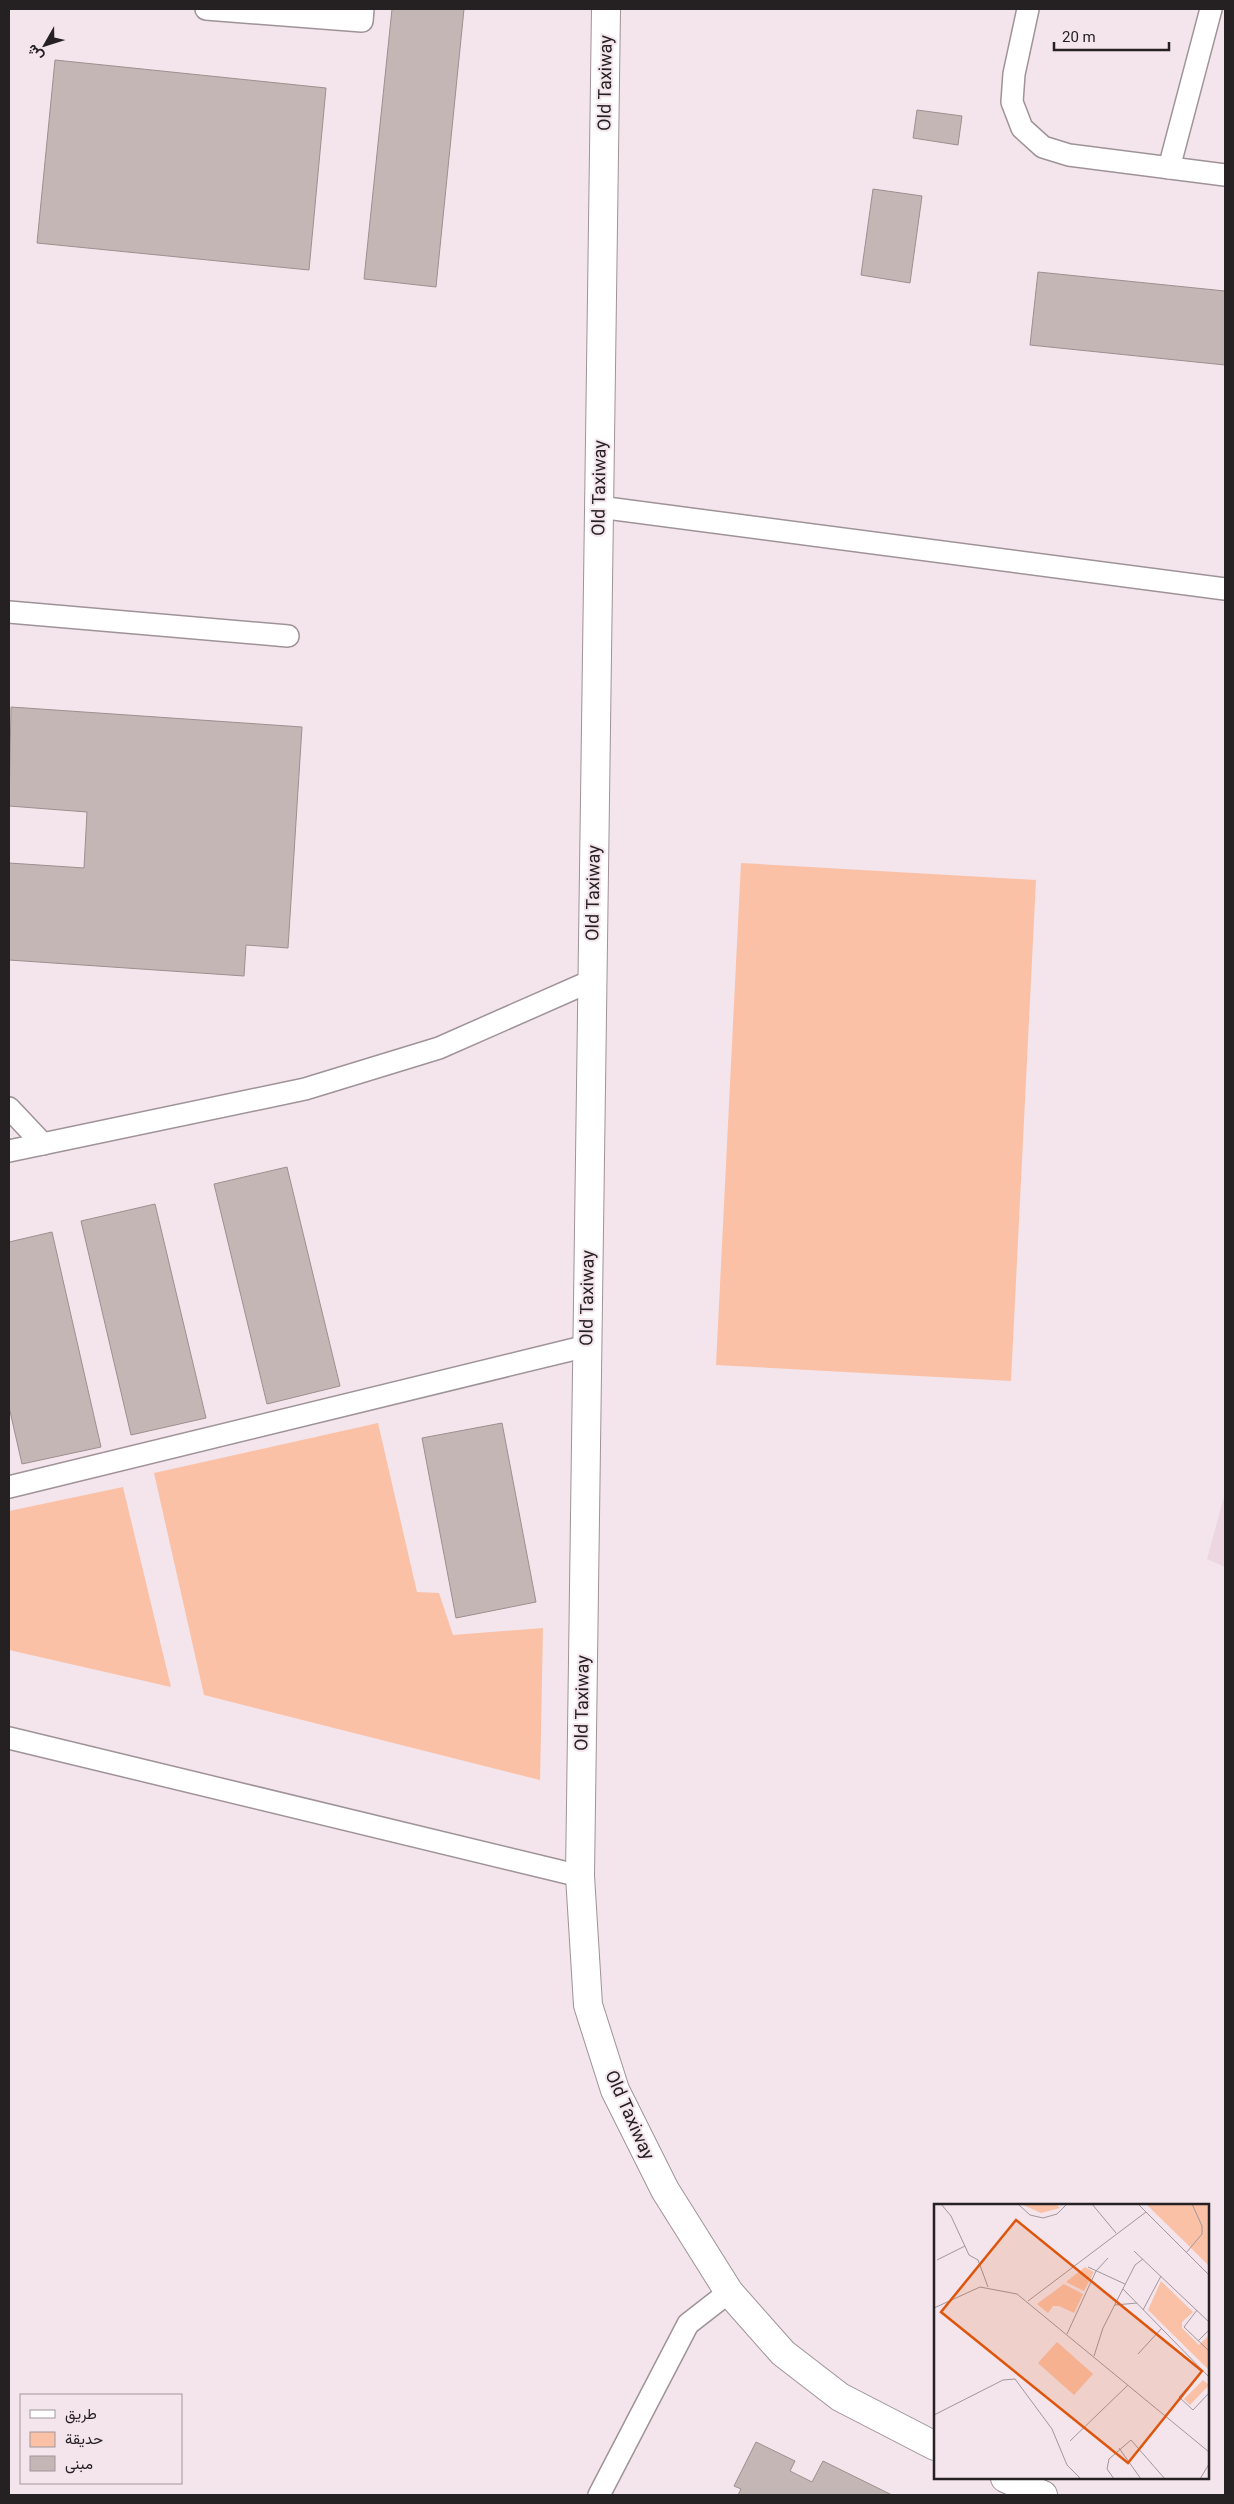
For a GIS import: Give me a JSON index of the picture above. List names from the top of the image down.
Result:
{
  "streets": {
    "street": ["Old Taxiway"]
  },
  "legend": ["طريق", "حديقة", "مبنى"],
  "scale_bar": "20 m",
  "north": "bottom left"
}
